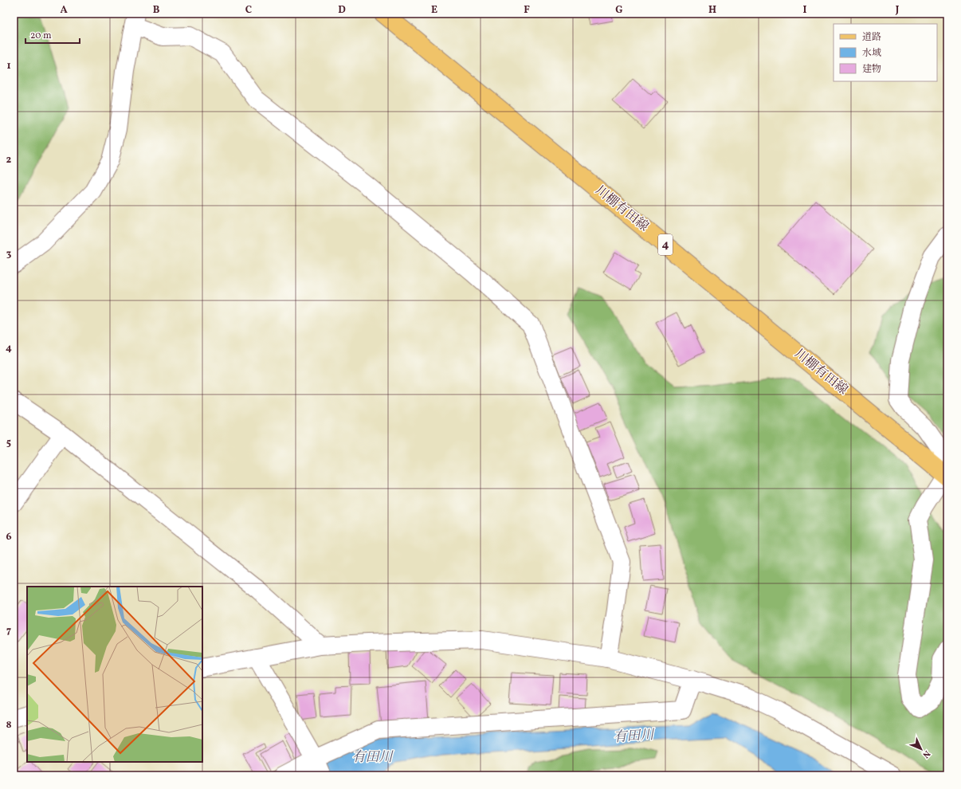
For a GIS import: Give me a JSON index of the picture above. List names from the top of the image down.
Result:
{
  "streets": {
    "main road": ["川棚有田線", "4"]
  },
  "water": ["有田川"],
  "legend": ["道路", "水域", "建物"],
  "scale_bar": "20 m",
  "north": "bottom right",
  "grid": {
    "columns": [
      "A",
      "B",
      "C",
      "D",
      "E",
      "F",
      "G",
      "H",
      "I",
      "J"
    ],
    "rows": [
      "1",
      "2",
      "3",
      "4",
      "5",
      "6",
      "7",
      "8"
    ]
  }
}
